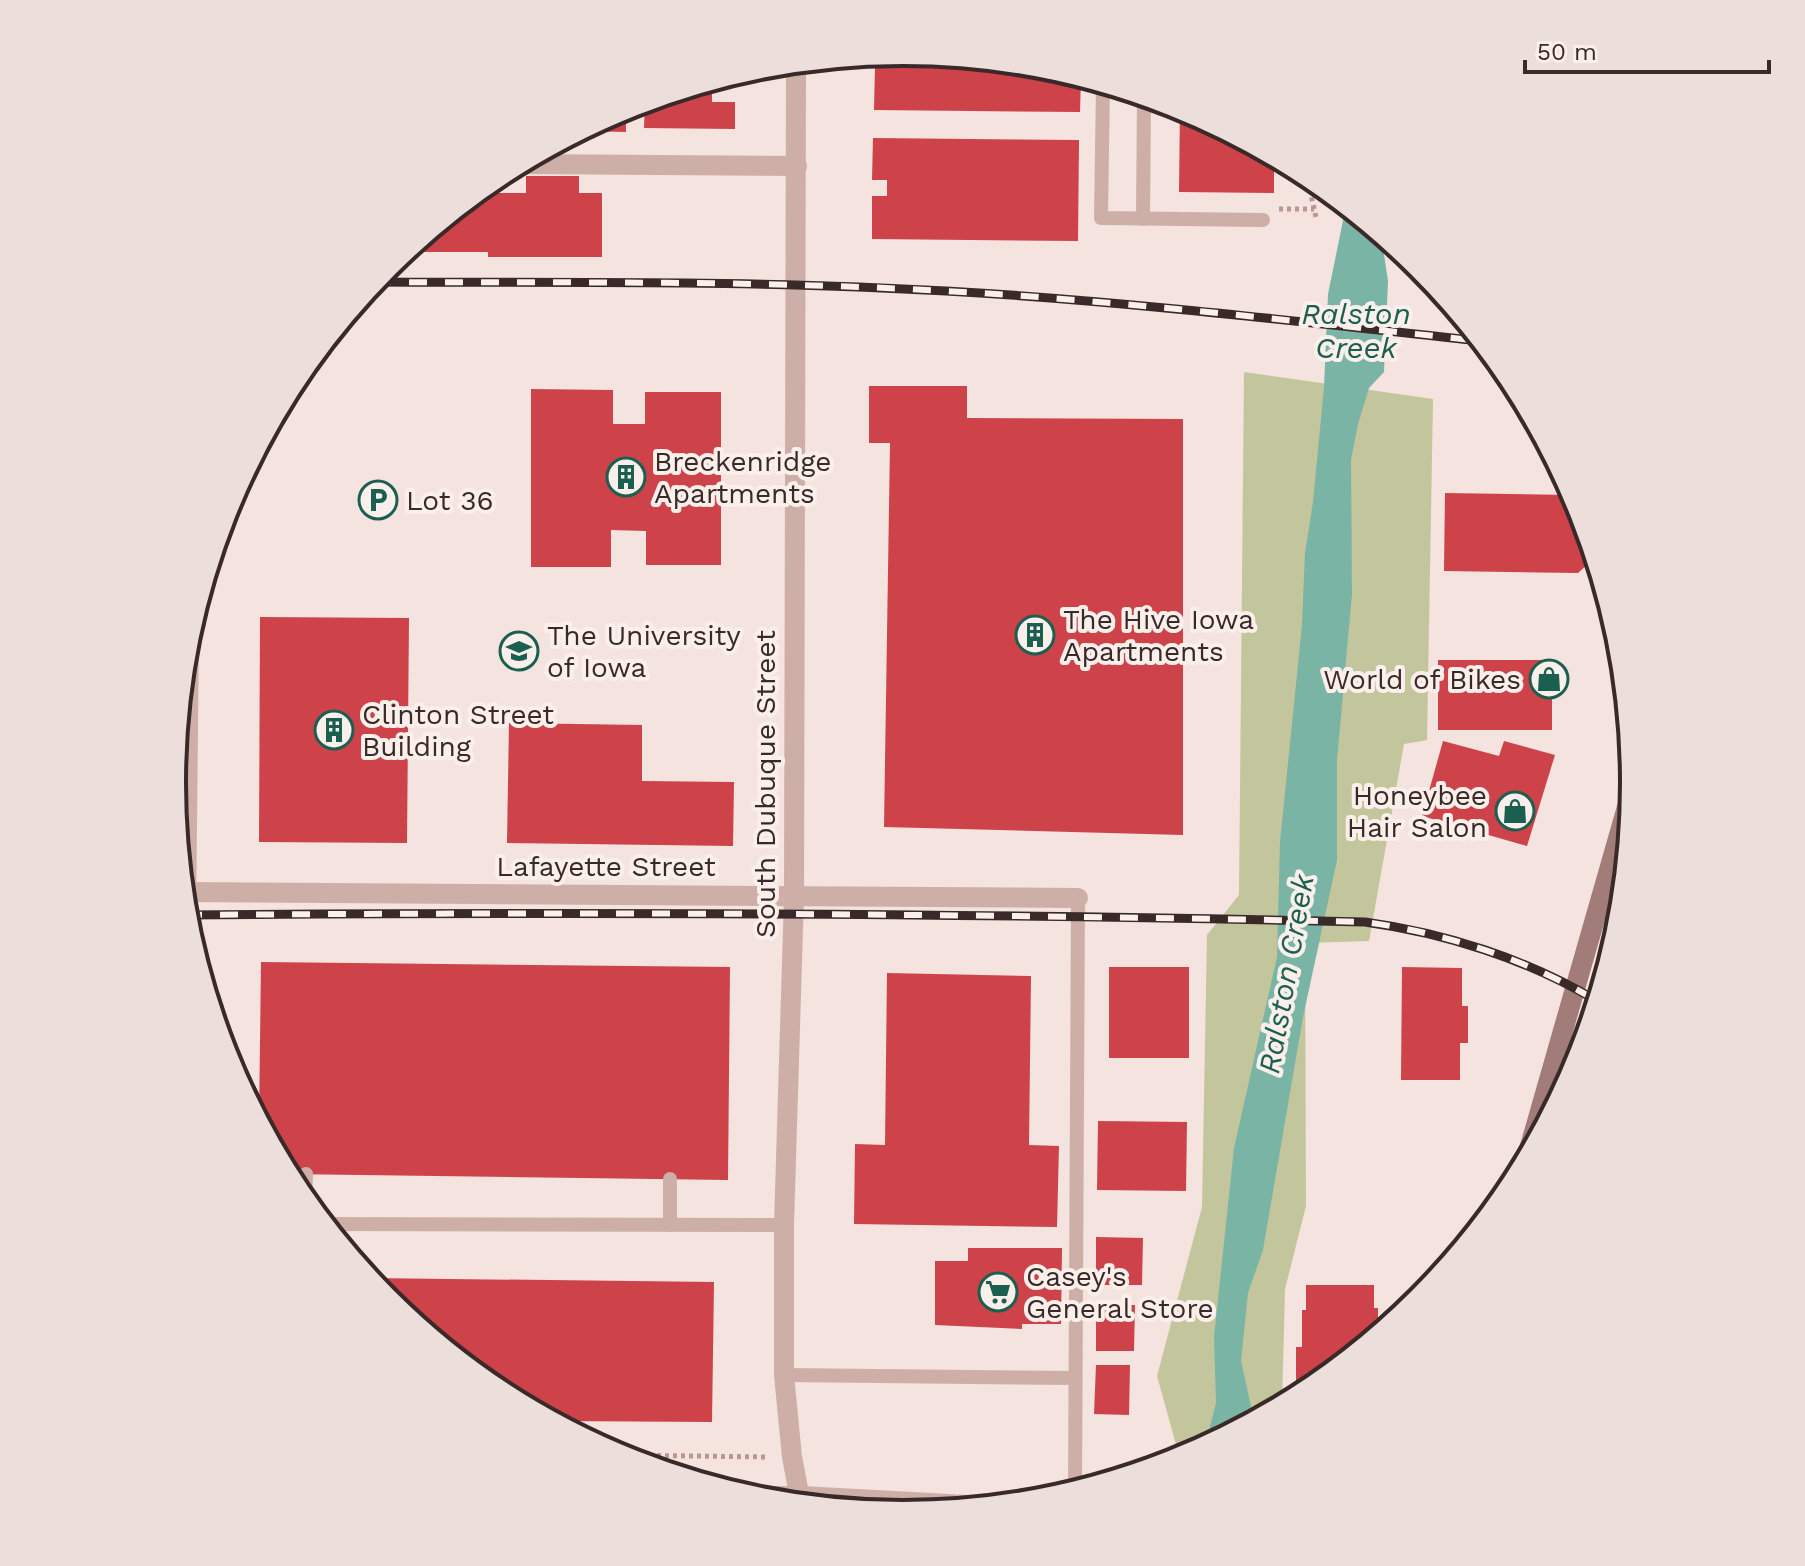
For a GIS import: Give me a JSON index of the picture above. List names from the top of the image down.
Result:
{
  "streets": {
    "street": ["South Dubuque Street", "Lafayette Street"]
  },
  "crossings": [
    ["South Dubuque Street", "Lafayette Street"]
  ],
  "water": ["Ralston Creek"],
  "places": {
    "building": ["Breckenridge Apartments", "The Hive Iowa Apartments", "Clinton Street Building"],
    "parking": ["Lot 36"],
    "school or university": ["The University of Iowa"],
    "shop": ["World of Bikes", "Honeybee Hair Salon"],
    "supermarket": ["Casey's General Store"]
  },
  "scale_bar": "50 m"
}
